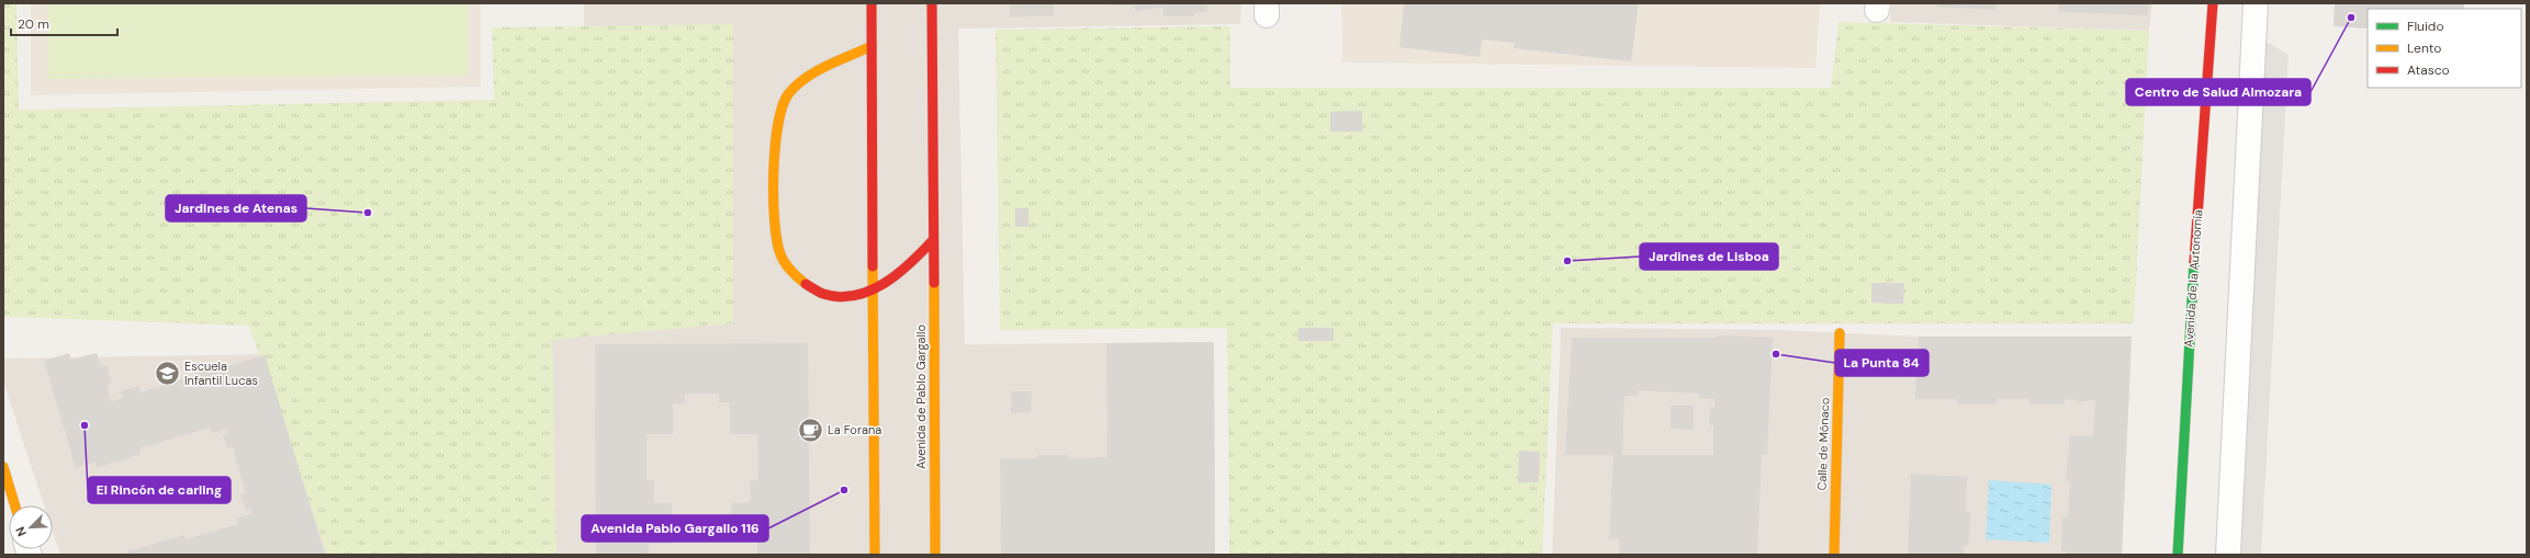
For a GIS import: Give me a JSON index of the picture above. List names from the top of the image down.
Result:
{
  "streets": {
    "street": ["Avenida de la Autonomía", "Avenida de Pablo Gargallo", "Calle de Mónaco"]
  },
  "places": {
    "other": [
      "Centro de Salud Almozara",
      "Jardines de Atenas",
      "Jardines de Lisboa",
      "La Punta 84",
      "El Rincón de carling",
      "Avenida Pablo Gargallo 116"
    ],
    "school or university": ["Escuela Infantil Lucas"],
    "cafe": ["La Forana"]
  },
  "legend": ["Fluido", "Lento", "Atasco"],
  "scale_bar": "20 m",
  "north": "bottom left"
}
